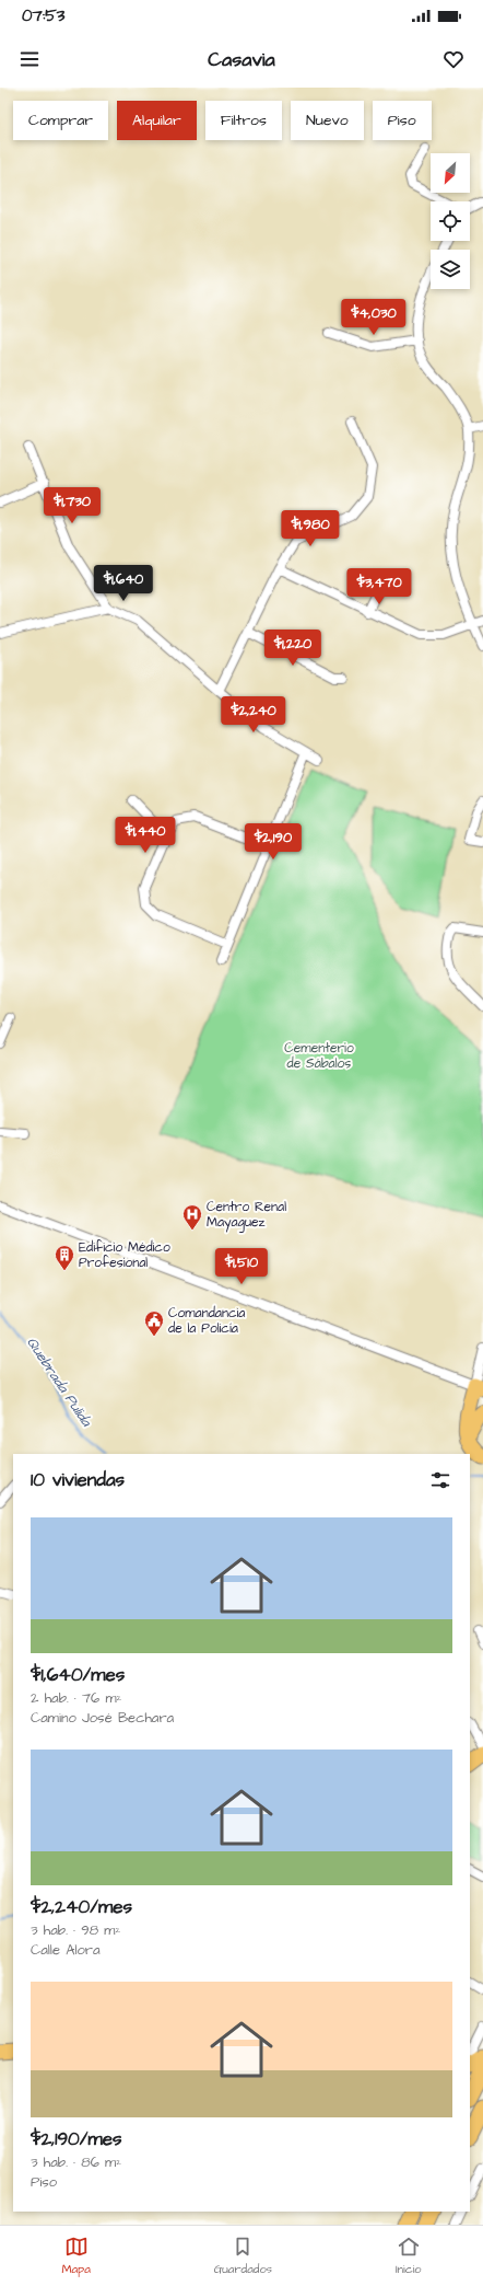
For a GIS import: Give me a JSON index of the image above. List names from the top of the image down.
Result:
{
  "water": ["Quebrada Pulida"],
  "parks": ["Cementerio de Sábalos"],
  "places": {
    "hospital": ["Centro Renal Mayaguez"],
    "building": ["Edificio Médico Profesional"],
    "public building": ["Comandancia de la Policía"]
  },
  "north": "bottom left",
  "page": {
    "status": "07:53",
    "header": "Casavia",
    "chip": [
      "Comprar",
      "Alquilar",
      "Filtros",
      "Nuevo",
      "Piso"
    ],
    "price": [
      "$4,030",
      "$1,730",
      "$1,980",
      "$1,640",
      "$3,470",
      "$1,220",
      "$2,240",
      "$1,440",
      "$2,190",
      "$1,510"
    ],
    "heading": "10 viviendas",
    "list": [
      {
        "name": "$1,640/mes",
        "note": "2 hab. · 76 m² · Camino José Bechara"
      },
      {
        "name": "$2,240/mes",
        "note": "3 hab. · 98 m² · Calle Alora"
      },
      {
        "name": "$2,190/mes",
        "note": "3 hab. · 86 m² · Piso"
      }
    ],
    "tabs": ["Mapa", "Guardados", "Inicio"]
  }
}
